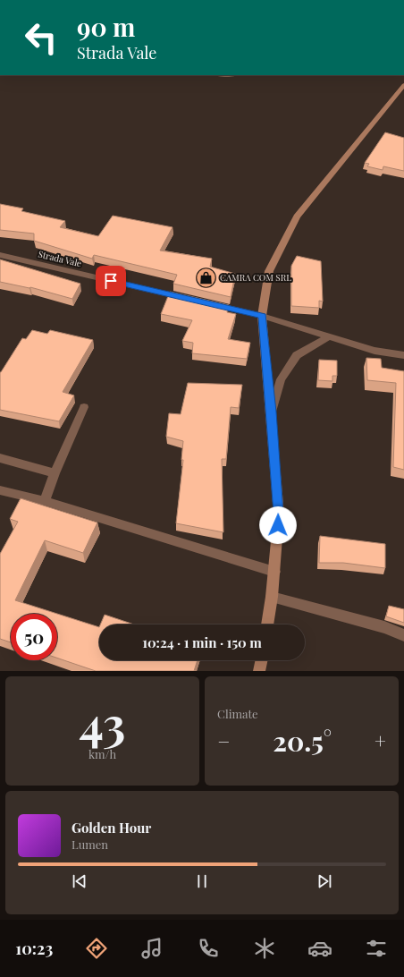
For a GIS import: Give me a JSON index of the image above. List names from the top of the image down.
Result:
{
  "streets": {
    "street": ["Strada Vale"]
  },
  "places": {
    "shop": ["CAMRA COM SRL"]
  },
  "page": {
    "turn": ["90 m", "Strada Vale"],
    "limit": "50",
    "trip": "10:24 · 1 min · 150 m",
    "tile": [
      ["43", "km/h"],
      "Climate"
    ],
    "heat": ["−", "20.5°", "+"],
    "song": ["Golden Hour", "Lumen"],
    "tabs": "10:23"
  }
}
